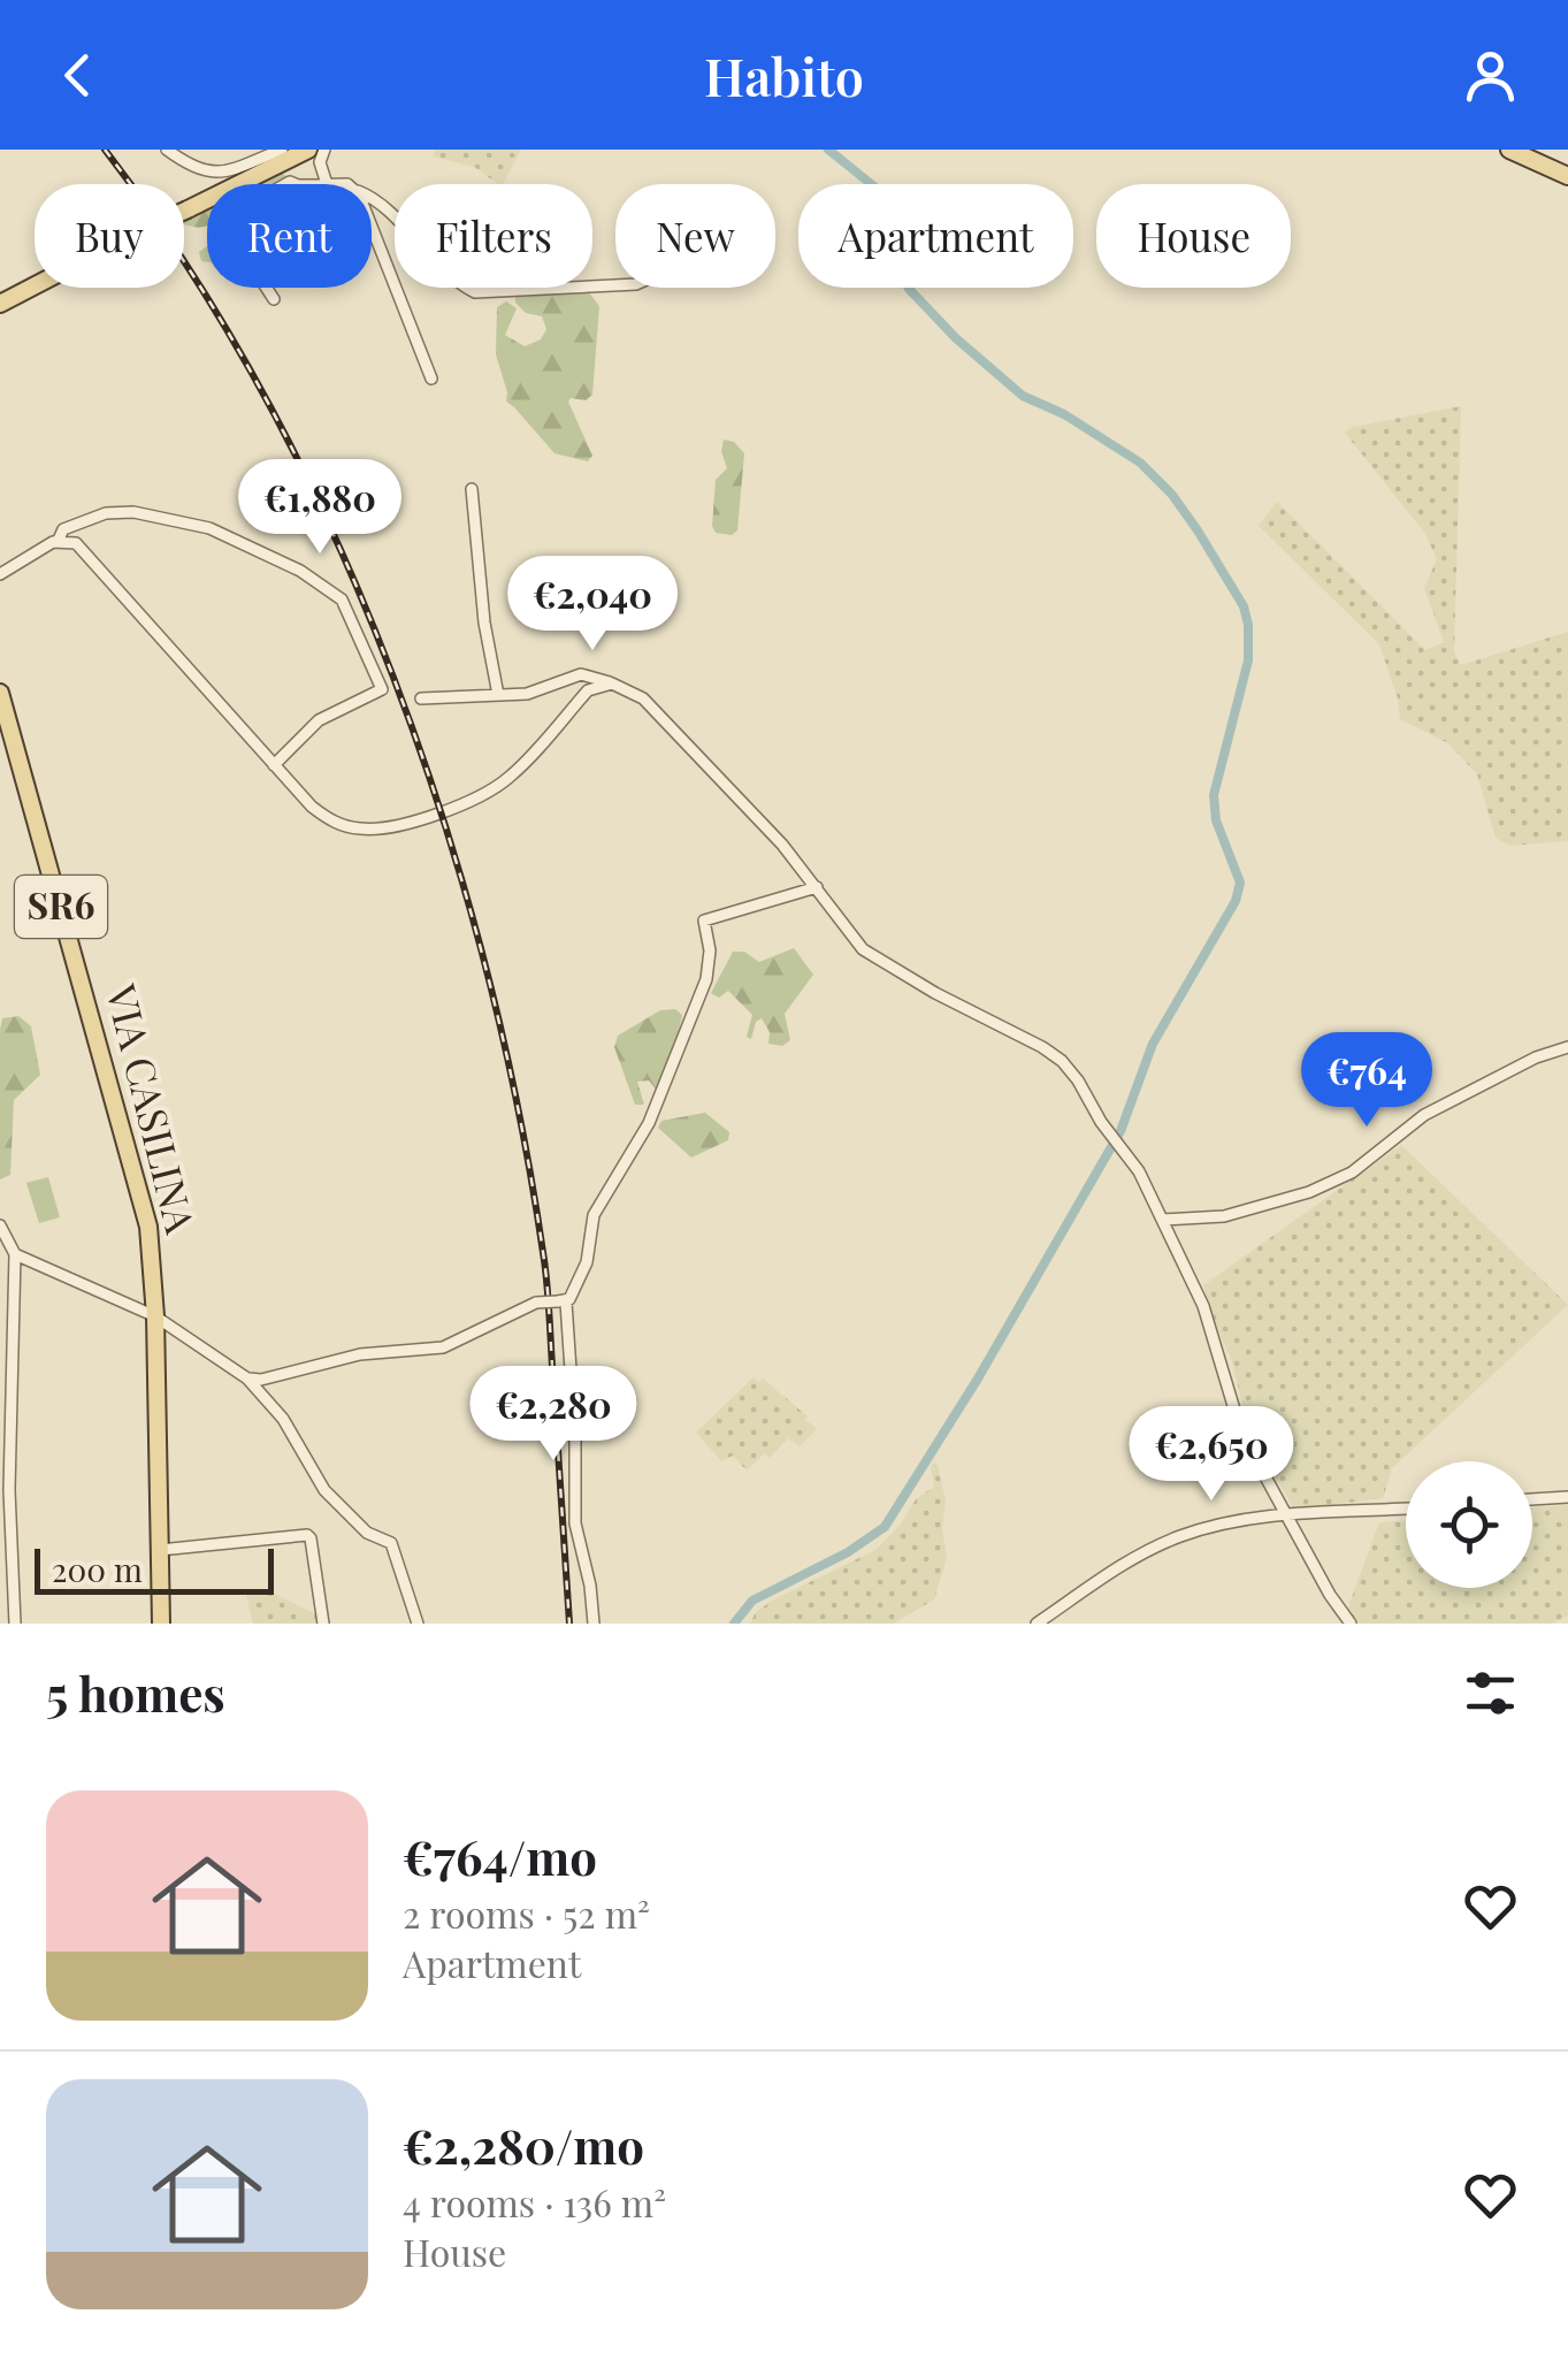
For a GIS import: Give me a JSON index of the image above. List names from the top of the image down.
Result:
{
  "streets": {
    "main road": ["SR6", "VIA CASILINA"]
  },
  "scale_bar": "200 m",
  "page": {
    "header": "Habito",
    "chip": [
      "Buy",
      "Rent",
      "Filters",
      "New",
      "Apartment",
      "House"
    ],
    "price": [
      "€1,880",
      "€2,040",
      "€764",
      "€2,280",
      "€2,650"
    ],
    "scale": "200 m",
    "heading": "5 homes",
    "list": [
      {
        "name": "€764/mo",
        "note": "2 rooms · 52 m² · Apartment"
      },
      {
        "name": "€2,280/mo",
        "note": "4 rooms · 136 m² · House"
      }
    ]
  }
}
